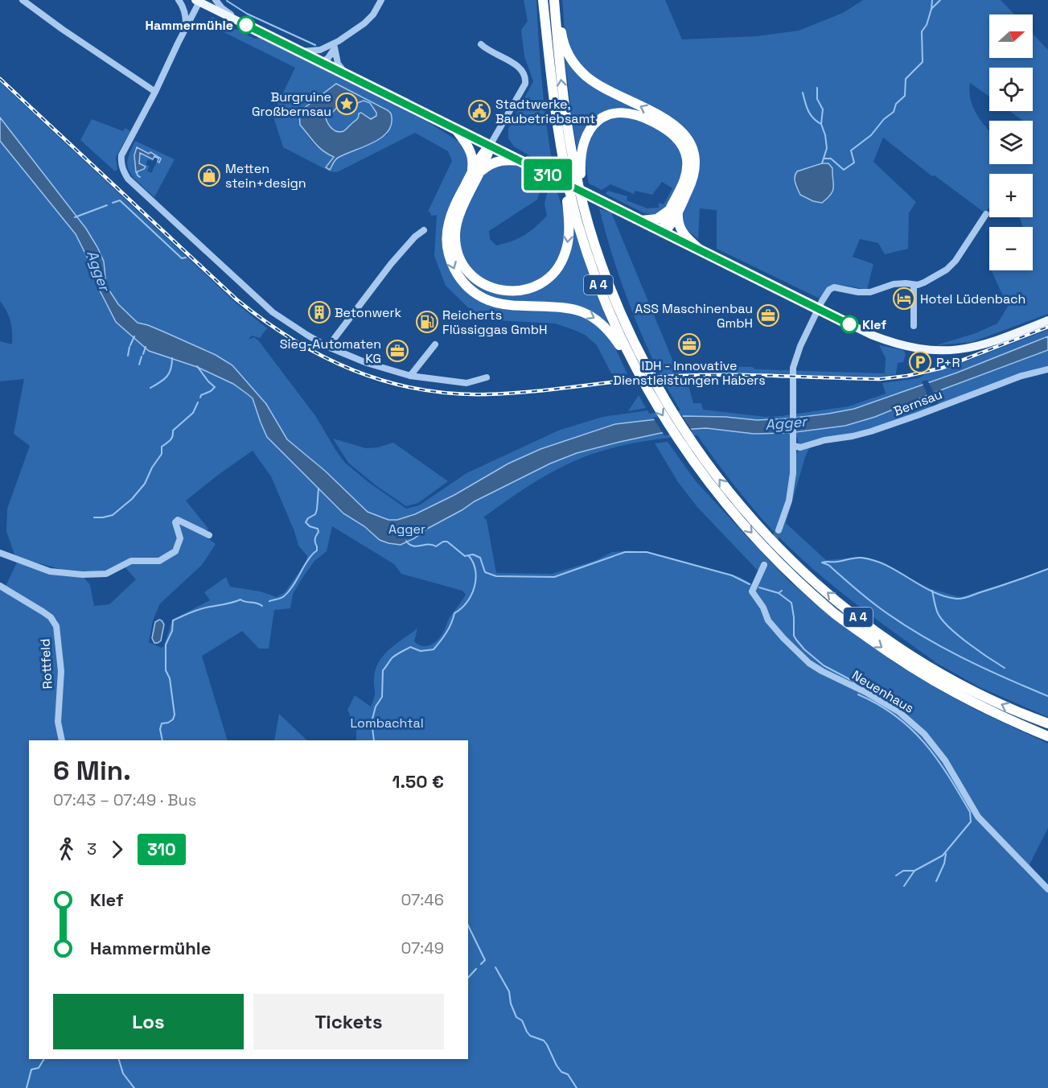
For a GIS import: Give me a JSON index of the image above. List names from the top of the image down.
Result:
{
  "streets": {
    "highway": ["A 4"],
    "street": ["Bernsau", "Rottfeld", "Neuenhaus"]
  },
  "water": ["Agger"],
  "parks": ["Agger", "Lombachtal"],
  "places": {
    "other": ["Hammermühle", "Klef"],
    "place": ["Burgruine Großbernsau"],
    "public building": ["Stadtwerke, Baubetriebsamt"],
    "shop": ["Metten stein+design"],
    "hotel": ["Hotel Lüdenbach"],
    "building": ["Betonwerk"],
    "office": ["ASS Maschinenbau GmbH", "IDH - Innovative Dienstleistungen Habers", "Sieg-Automaten KG"],
    "fuel station": ["Reicherts Flüssiggas GmbH"],
    "parking": ["P+R"]
  },
  "lines": ["bus line 310"],
  "north": "right",
  "page": {
    "on_map": "310",
    "map_buttons": ["+", "−"],
    "heading": ["6 Min.", "07:43 – 07:49 · Bus", "1.50 €"],
    "legs": ["3", "310"],
    "list": [
      {
        "name": "Klef",
        "value": "07:46"
      },
      {
        "name": "Hammermühle",
        "value": "07:49"
      }
    ],
    "buttons": ["Los", "Tickets"]
  }
}
